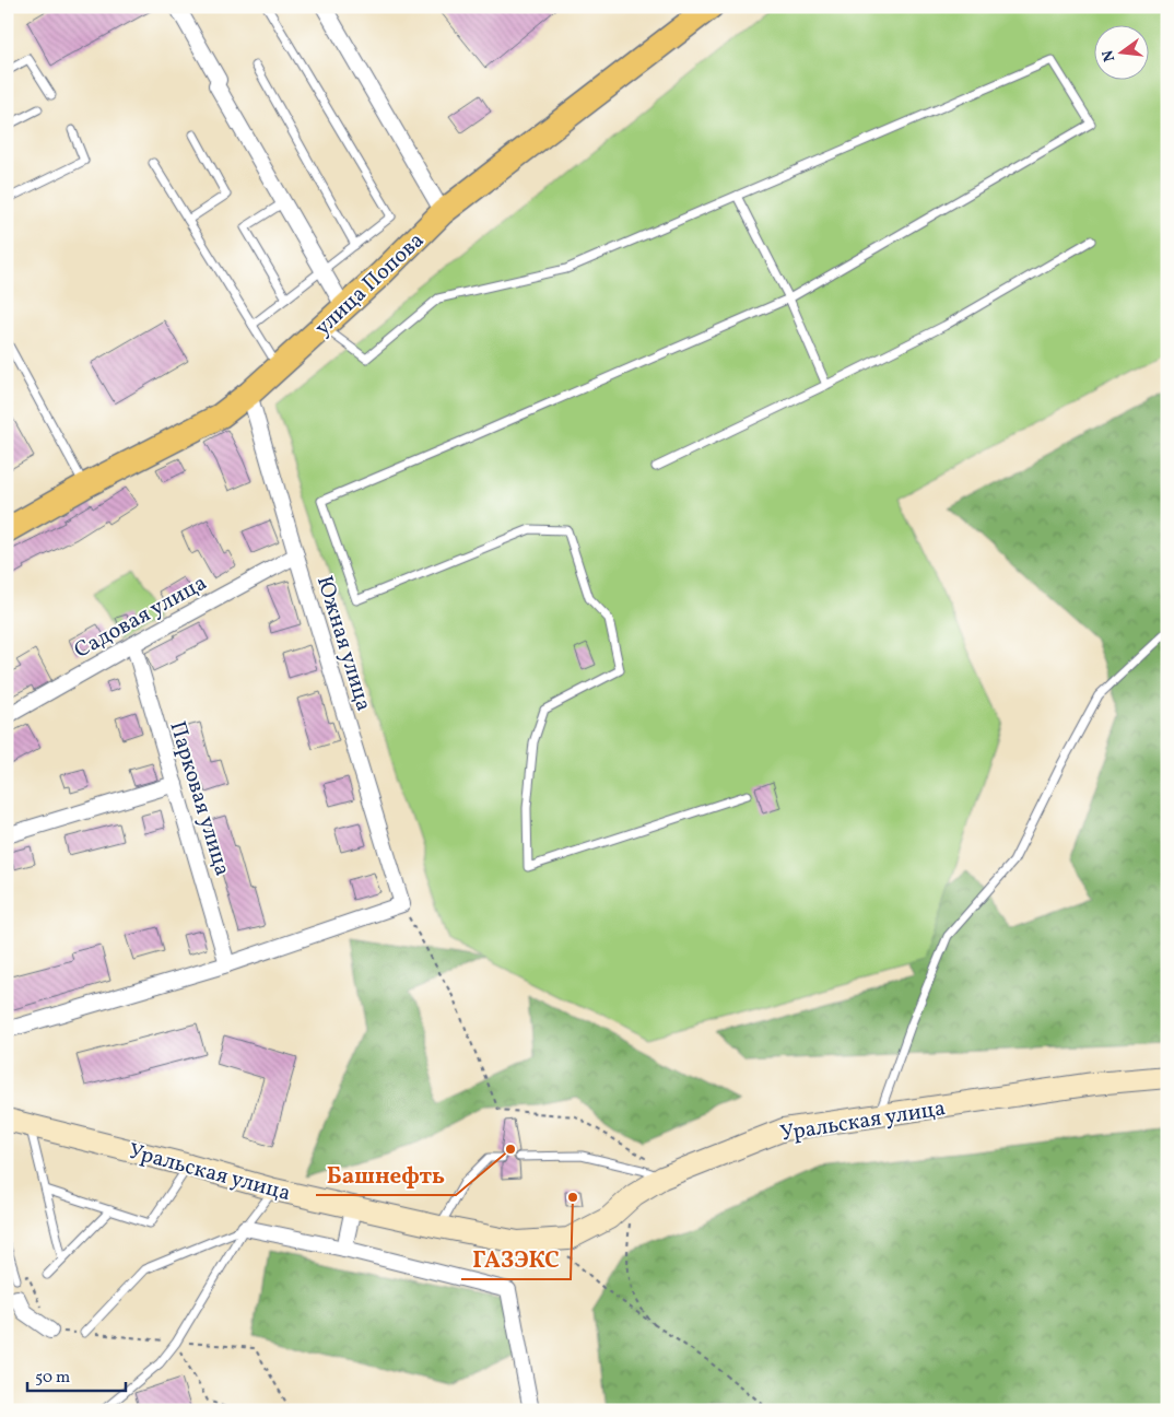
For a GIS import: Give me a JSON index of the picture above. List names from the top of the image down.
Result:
{
  "streets": {
    "main road": ["улица Попова"],
    "street": [
      "Садовая улица",
      "Южная улица",
      "Парковая улица",
      "Уральская улица"
    ]
  },
  "crossings": [
    ["улица Попова", "Южная улица"],
    ["Садовая улица", "Южная улица"],
    ["Садовая улица", "Парковая улица"]
  ],
  "places": ["Башнефть", "ГАЗЭКС"],
  "scale_bar": "50 m",
  "north": "left"
}
